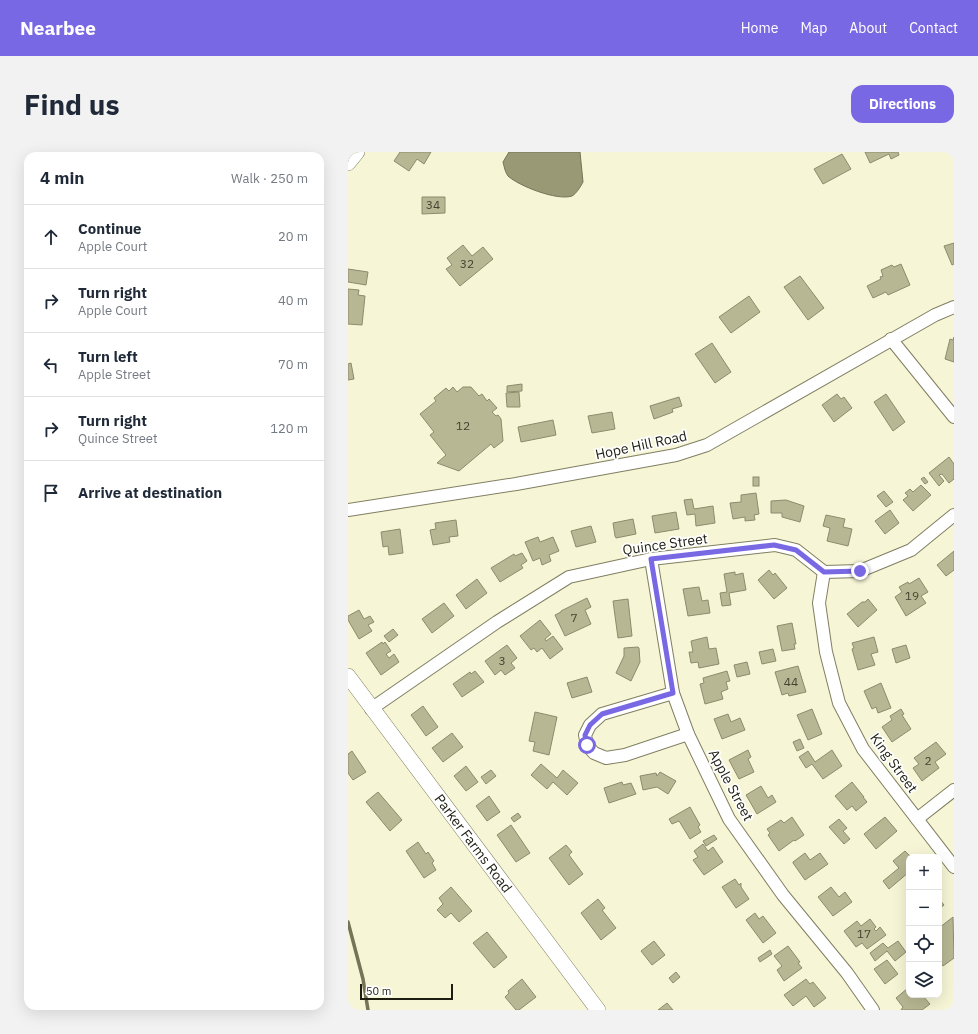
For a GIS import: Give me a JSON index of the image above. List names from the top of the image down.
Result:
{
  "streets": {
    "street": [
      "Hope Hill Road",
      "Quince Street",
      "King Street",
      "Apple Street",
      "Parker Farms Road"
    ]
  },
  "crossings": [
    ["Quince Street", "King Street"],
    ["Quince Street", "Apple Street"],
    ["Quince Street", "Parker Farms Road"]
  ],
  "house_numbers": [
    "34",
    "32",
    "12",
    "19",
    "7",
    "3",
    "44",
    "2",
    "17"
  ],
  "scale_bar": "50 m",
  "page": {
    "header": "Nearbee",
    "nav": [
      "Home",
      "Map",
      "About",
      "Contact"
    ],
    "buttons": "Directions",
    "title": "Find us",
    "heading": ["4 min", "Walk · 250 m"],
    "list": [
      ["Continue", "Apple Court", "20 m"],
      ["Turn right", "Apple Court", "40 m"],
      ["Turn left", "Apple Street", "70 m"],
      ["Turn right", "Quince Street", "120 m"],
      "Arrive at destination"
    ],
    "map_buttons": ["+", "−"],
    "scale": "50 m"
  }
}
